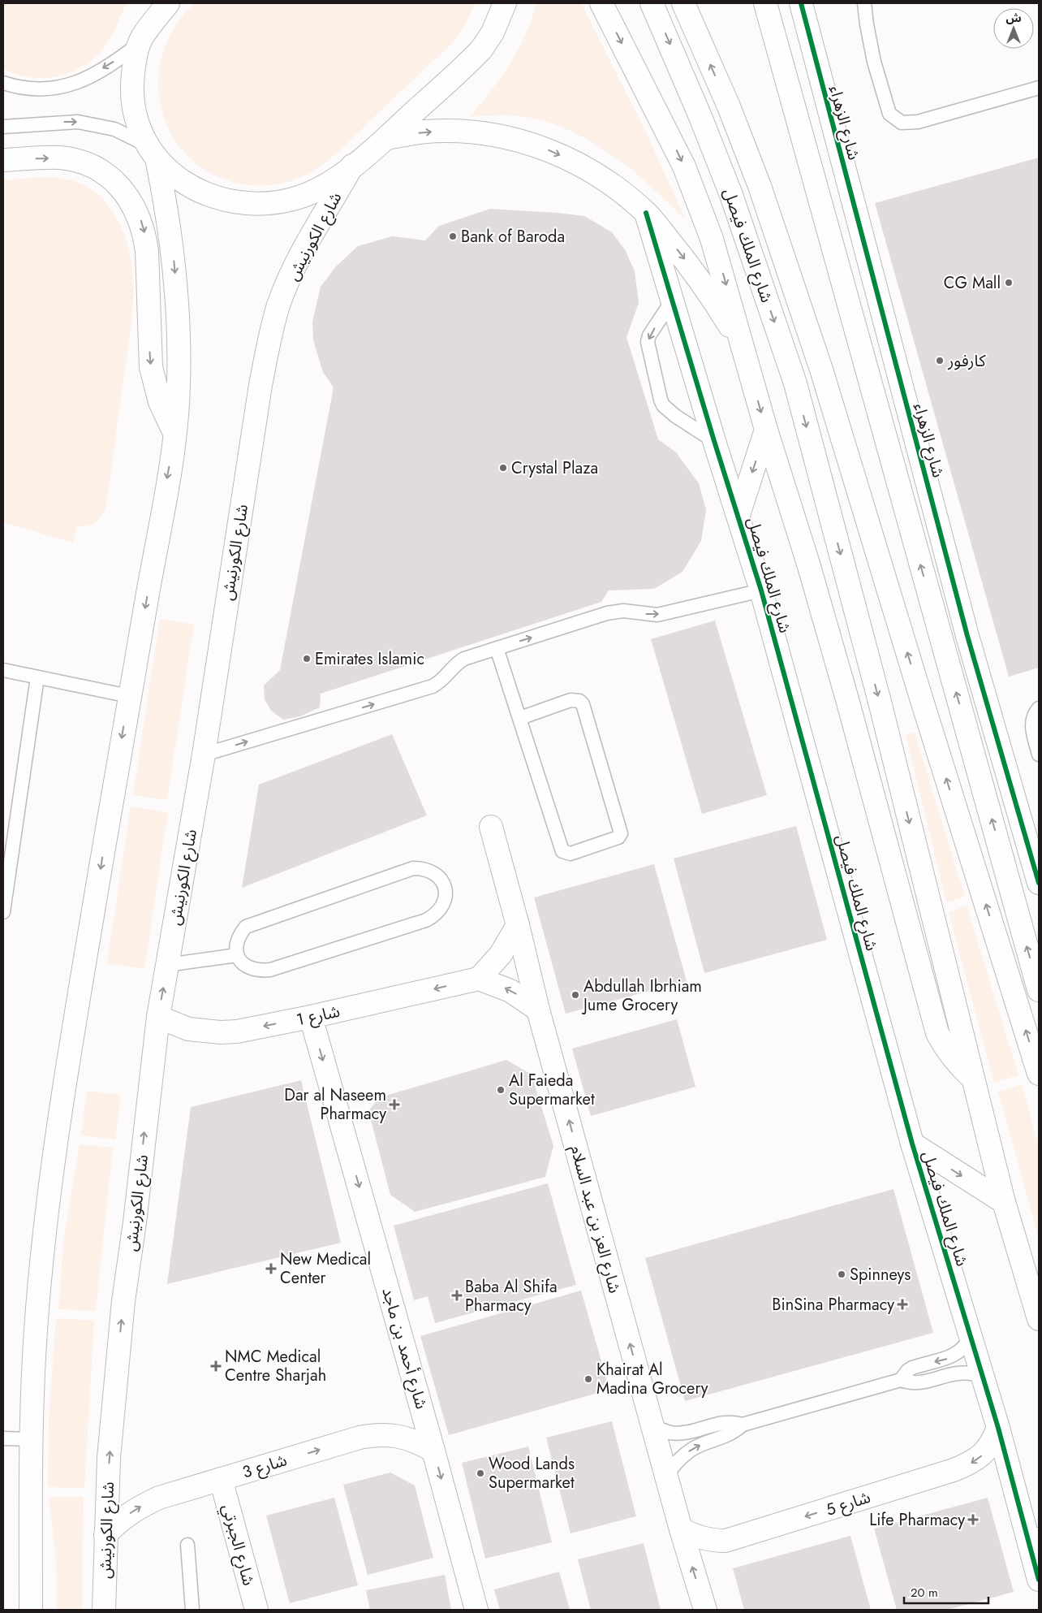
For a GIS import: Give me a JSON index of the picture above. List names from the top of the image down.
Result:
{
  "streets": {
    "main road": [
      "شارع الزهراء",
      "شارع الكورنيش",
      "شارع الملك فيصل",
      "شارع 1",
      "شارع العز بن عبد السلام",
      "شارع أحمد بن ماجد",
      "شارع 3",
      "شارع 5",
      "شارع الجبرتي"
    ]
  },
  "crossings": [
    ["شارع الكورنيش", "شارع 1"],
    ["شارع الكورنيش", "شارع 3"],
    ["شارع الملك فيصل", "شارع 5"],
    ["شارع 1", "شارع أحمد بن ماجد"],
    ["شارع العز بن عبد السلام", "شارع 5"],
    ["شارع أحمد بن ماجد", "شارع 3"],
    ["شارع 3", "شارع الجبرتي"]
  ],
  "one_way": [
    "شارع 1",
    "شارع العز بن عبد السلام",
    "شارع أحمد بن ماجد",
    "شارع 3",
    "شارع 5"
  ],
  "places": {
    "other": [
      "Bank of Baroda",
      "CG Mall",
      "كارفور",
      "Crystal Plaza",
      "Emirates Islamic",
      "Abdullah Ibrhiam Jume Grocery",
      "Al Faieda Supermarket",
      "Spinneys",
      "Khairat Al Madina Grocery",
      "Wood Lands Supermarket"
    ],
    "health": [
      "Dar al Naseem Pharmacy",
      "New Medical Center",
      "Baba Al Shifa Pharmacy",
      "BinSina Pharmacy",
      "NMC Medical Centre Sharjah",
      "Life Pharmacy"
    ]
  },
  "scale_bar": "20 m",
  "north": "top"
}
